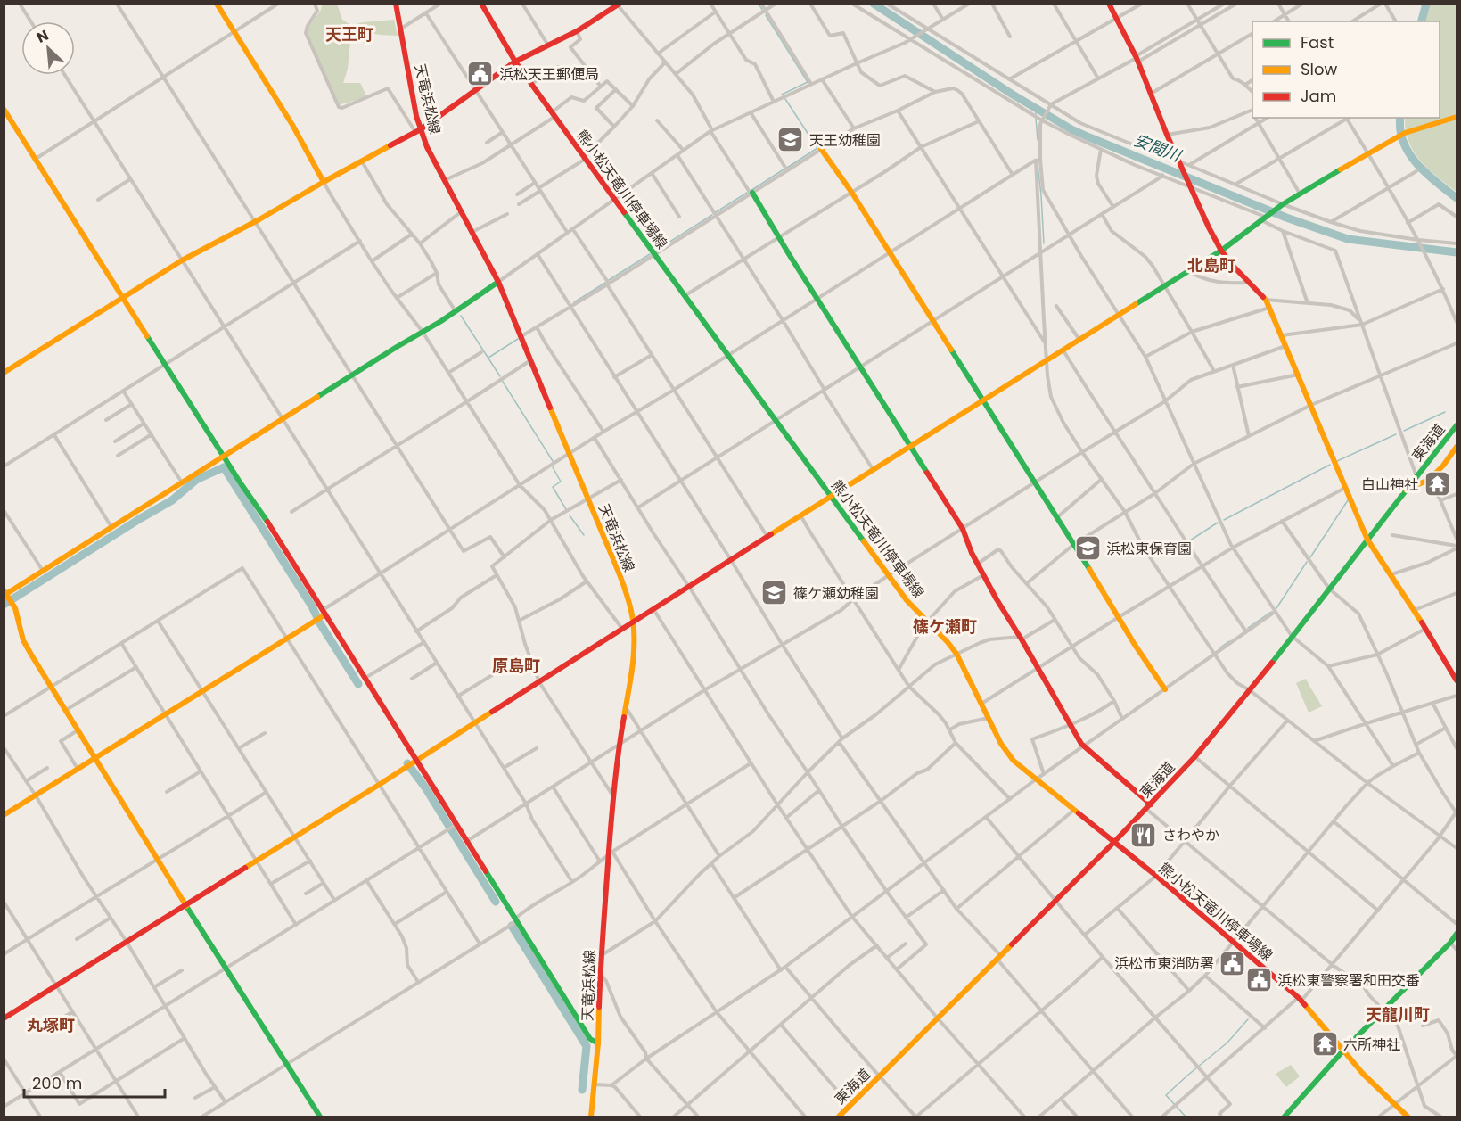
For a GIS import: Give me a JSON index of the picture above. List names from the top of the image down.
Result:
{
  "streets": {
    "main road": ["天竜浜松線", "熊小松天竜川停車場線", "東海道"]
  },
  "crossings": [
    ["熊小松天竜川停車場線", "東海道"]
  ],
  "districts": [
    "天王町",
    "北島町",
    "篠ケ瀬町",
    "原島町",
    "天龍川町",
    "丸塚町"
  ],
  "water": ["安間川"],
  "places": {
    "public building": ["浜松天王郵便局", "浜松市東消防署", "浜松東警察署和田交番"],
    "school or university": ["天王幼稚園", "浜松東保育園", "篠ケ瀬幼稚園"],
    "temple": ["白山神社", "六所神社"],
    "restaurant": ["さわやか"]
  },
  "legend": ["Fast", "Slow", "Jam"],
  "scale_bar": "200 m",
  "north": "top left"
}
